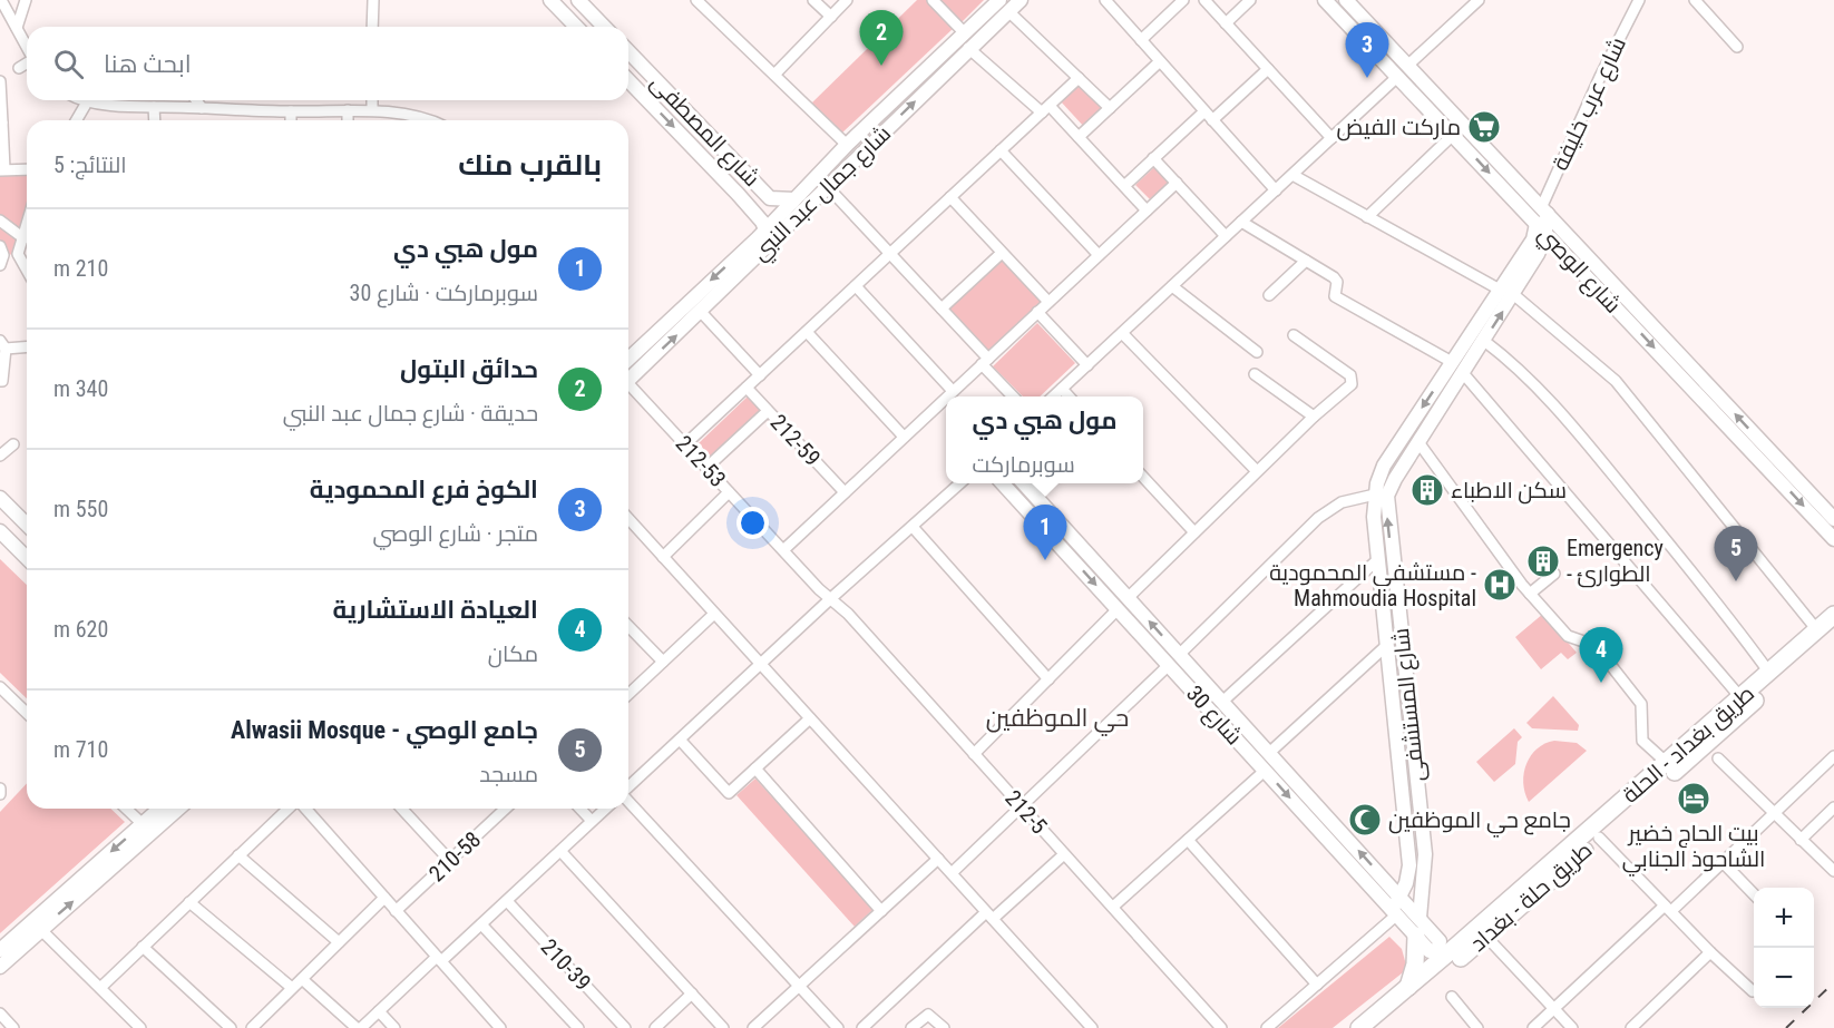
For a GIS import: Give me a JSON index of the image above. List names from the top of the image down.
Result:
{
  "streets": {
    "main road": ["طريق بغداد - الحلة", "طريق حلة - بغداد"],
    "street": [
      "شارع عرب خليفة",
      "شارع المصطفى",
      "شارع جمال عبد النبي",
      "شارع الوصي",
      "212-59",
      "212-53",
      "شارع المستشفى",
      "شارع 30",
      "212-5",
      "210-58",
      "210-39"
    ]
  },
  "crossings": [
    ["شارع عرب خليفة", "شارع الوصي"],
    ["شارع عرب خليفة", "شارع المستشفى"],
    ["شارع المصطفى", "شارع جمال عبد النبي"],
    ["شارع الوصي", "شارع المستشفى"],
    ["212-53", "212-5"],
    ["شارع المستشفى", "شارع 30"],
    ["شارع 30", "طريق بغداد - الحلة"],
    ["شارع 30", "طريق حلة - بغداد"],
    ["طريق بغداد - الحلة", "طريق حلة - بغداد"]
  ],
  "districts": ["حي الموظفين"],
  "places": {
    "supermarket": ["ماركت الفيض"],
    "building": ["سكن الاطباء", "Emergency - الطوارئ"],
    "hospital": ["مستشفى المحمودية - Mahmoudia Hospital"],
    "hotel": ["بيت الحاج خضير الشاحوذ الجنابي"],
    "mosque": ["جامع حي الموظفين"]
  },
  "page": {
    "pins": [
      "2",
      "3",
      "1",
      "5",
      "4"
    ],
    "search": "ابحث هنا",
    "heading": ["بالقرب منك", "النتائج: 5"],
    "list": [
      {
        "mark": "1",
        "name": "مول هبي دي",
        "note": "سوبرماركت · شارع 30",
        "value": "210 m"
      },
      {
        "mark": "2",
        "name": "حدائق البتول",
        "note": "حديقة · شارع جمال عبد النبي",
        "value": "340 m"
      },
      {
        "mark": "3",
        "name": "الكوخ فرع المحمودية",
        "note": "متجر · شارع الوصي",
        "value": "550 m"
      },
      {
        "mark": "4",
        "name": "العيادة الاستشارية",
        "note": "مكان",
        "value": "620 m"
      },
      {
        "mark": "5",
        "name": "جامع الوصي - Alwasii Mosque",
        "note": "مسجد",
        "value": "710 m"
      }
    ],
    "popup": ["مول هبي دي", "سوبرماركت"],
    "map_buttons": ["+", "−"]
  }
}
